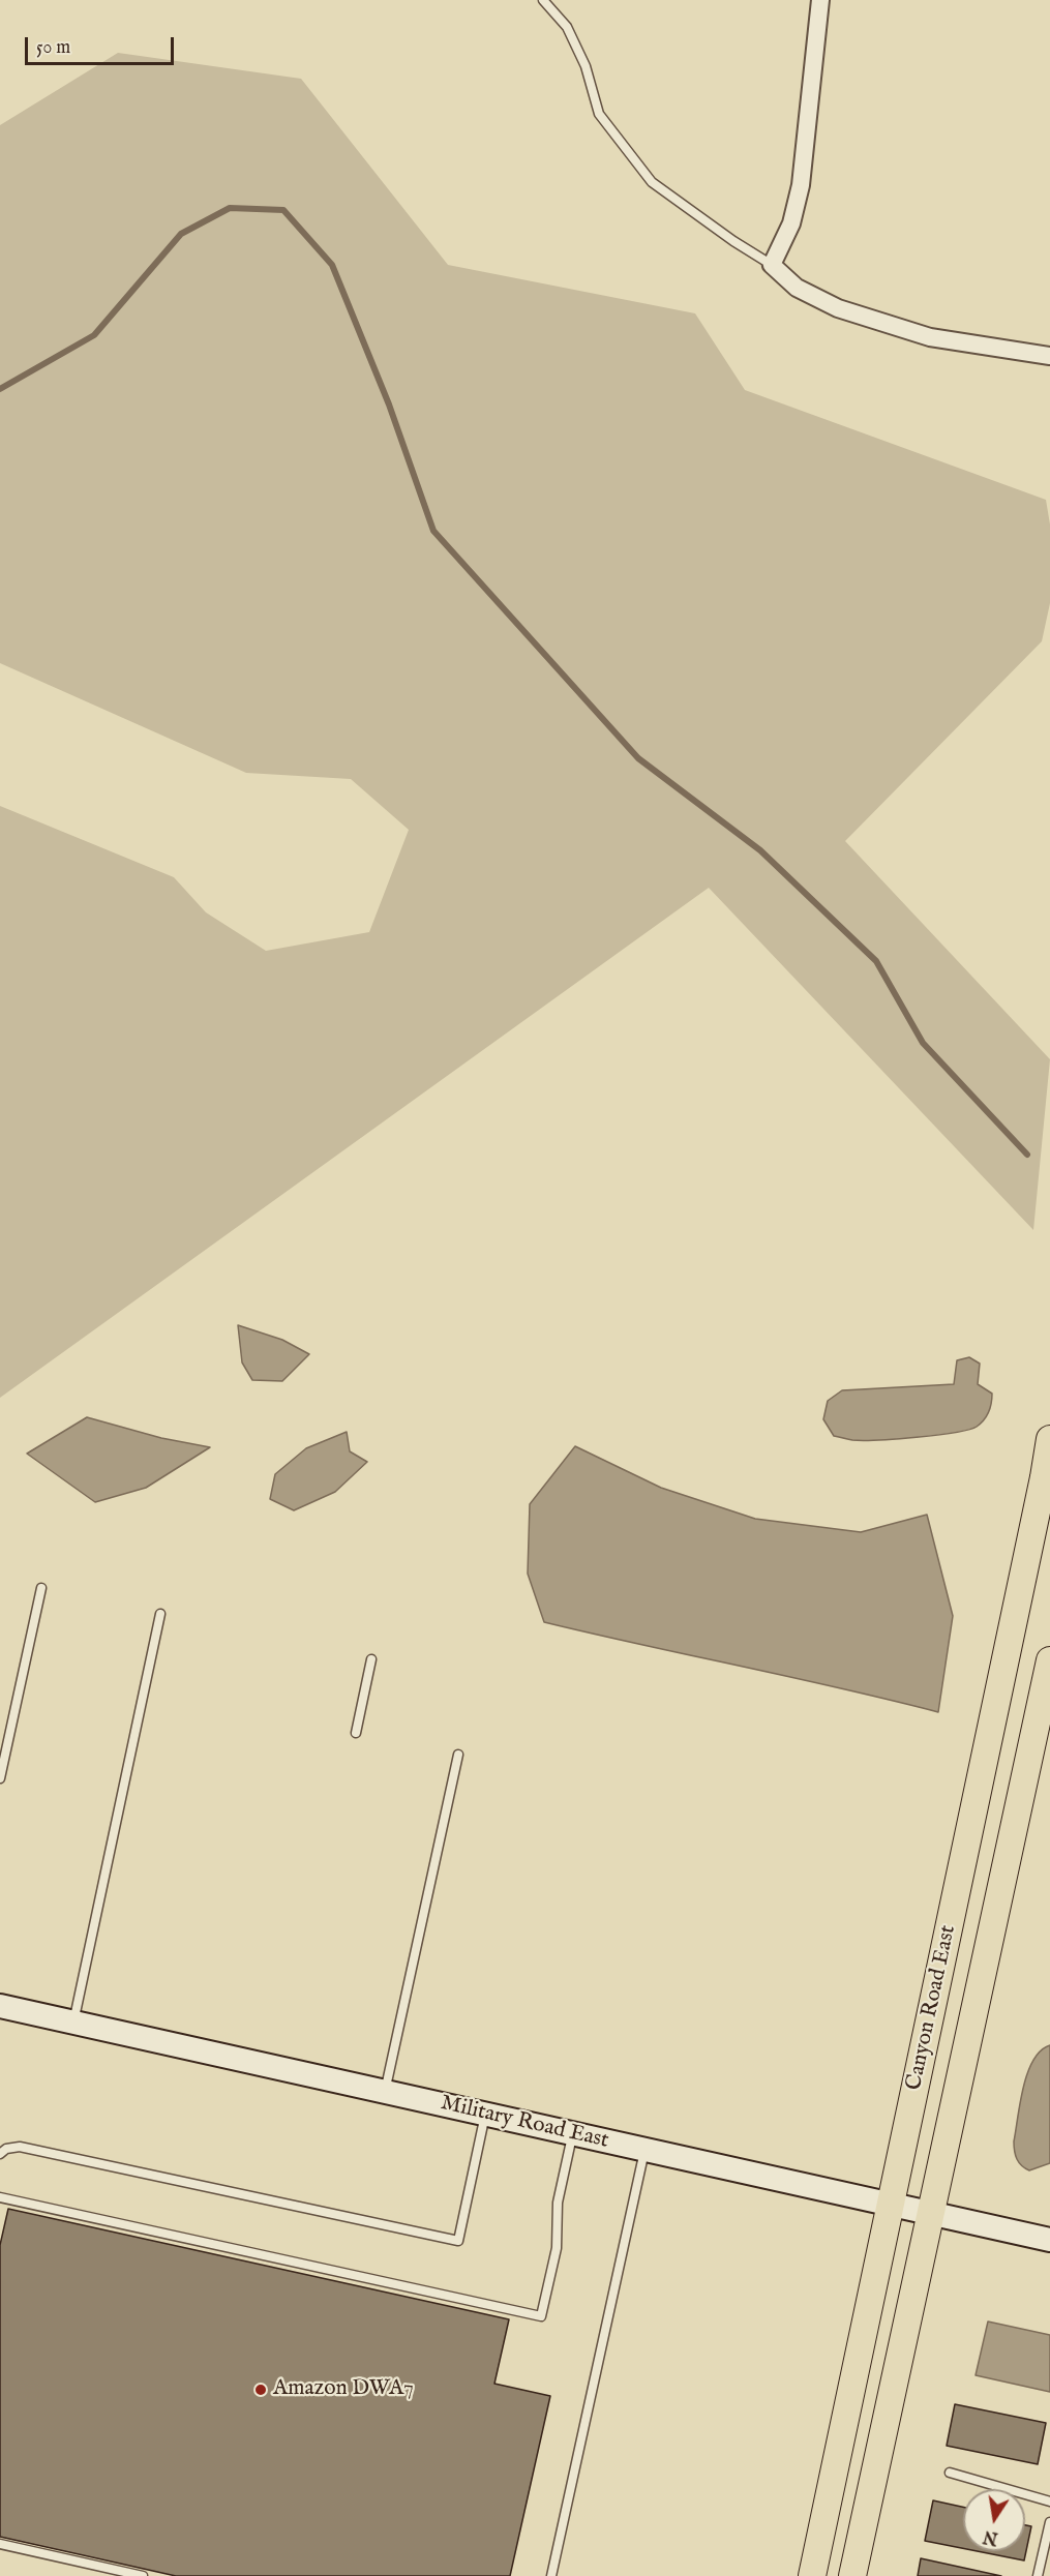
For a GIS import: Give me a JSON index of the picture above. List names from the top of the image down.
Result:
{
  "streets": {
    "main road": ["Canyon Road East"],
    "street": ["Military Road East"]
  },
  "crossings": [
    ["Canyon Road East", "Military Road East"]
  ],
  "places": ["Amazon DWA7"],
  "scale_bar": "50 m",
  "north": "bottom"
}
